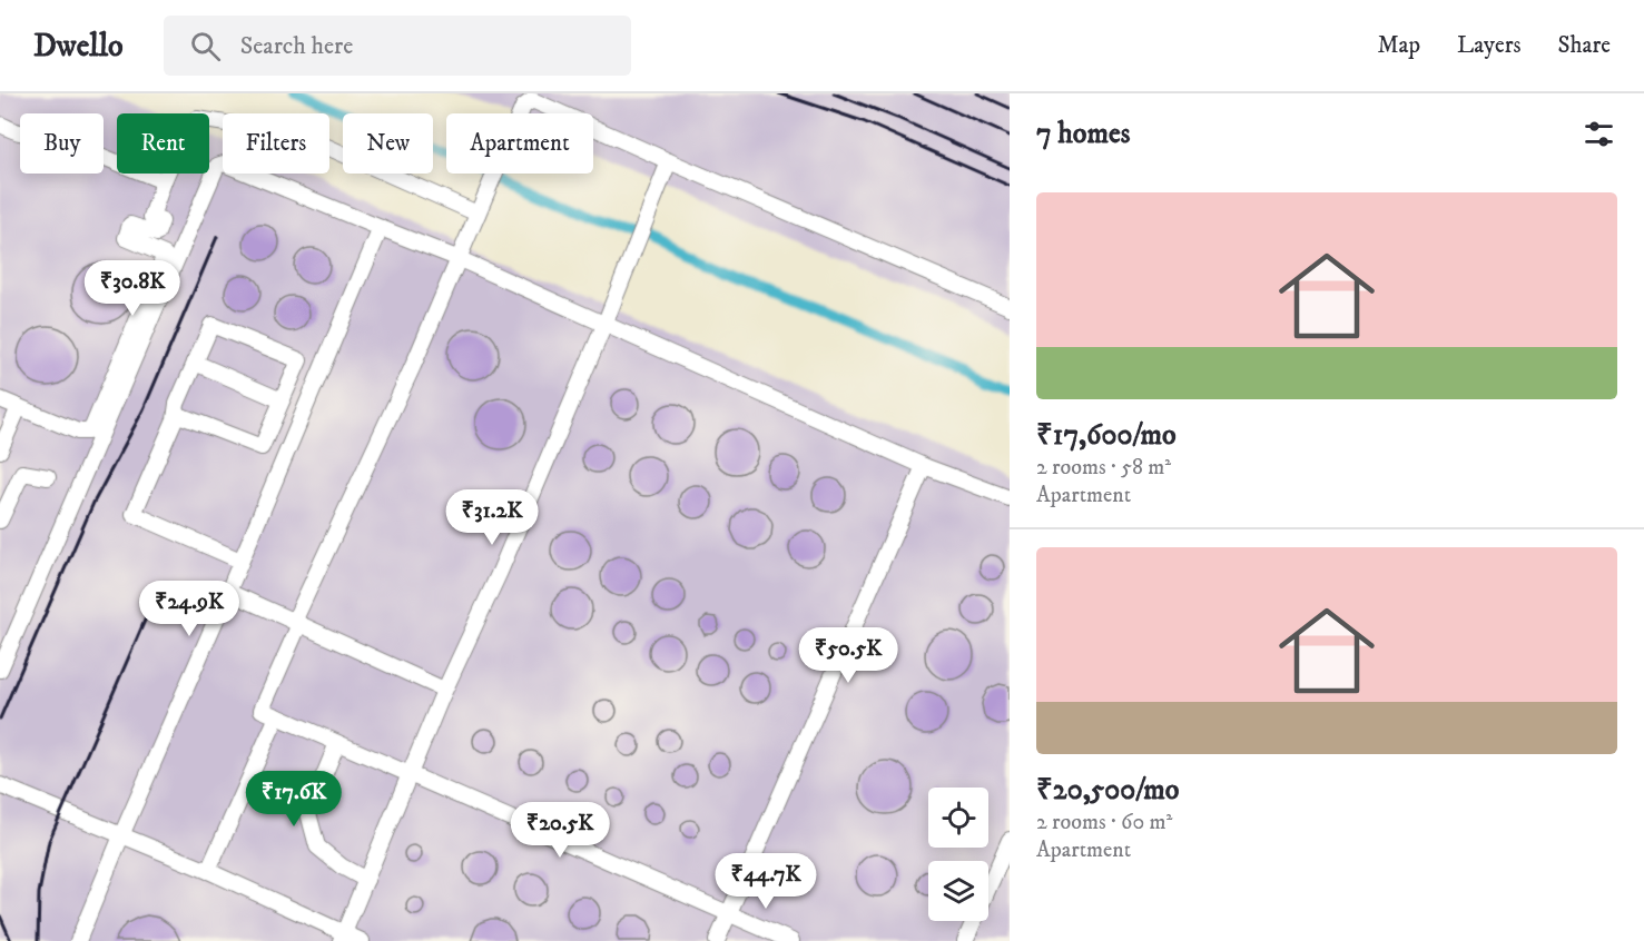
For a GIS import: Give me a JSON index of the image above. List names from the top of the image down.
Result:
{
  "page": {
    "header": "Dwello",
    "search": "Search here",
    "nav": ["Map", "Layers", "Share"],
    "heading": "7 homes",
    "chip": [
      "Buy",
      "Rent",
      "Filters",
      "New",
      "Apartment"
    ],
    "list": [
      {
        "name": "₹17,600/mo",
        "note": "2 rooms · 58 m² · Apartment"
      },
      {
        "name": "₹20,500/mo",
        "note": "2 rooms · 60 m² · Apartment"
      }
    ],
    "price": [
      "₹30.8K",
      "₹31.2K",
      "₹24.9K",
      "₹50.5K",
      "₹17.6K",
      "₹20.5K",
      "₹44.7K"
    ]
  }
}
